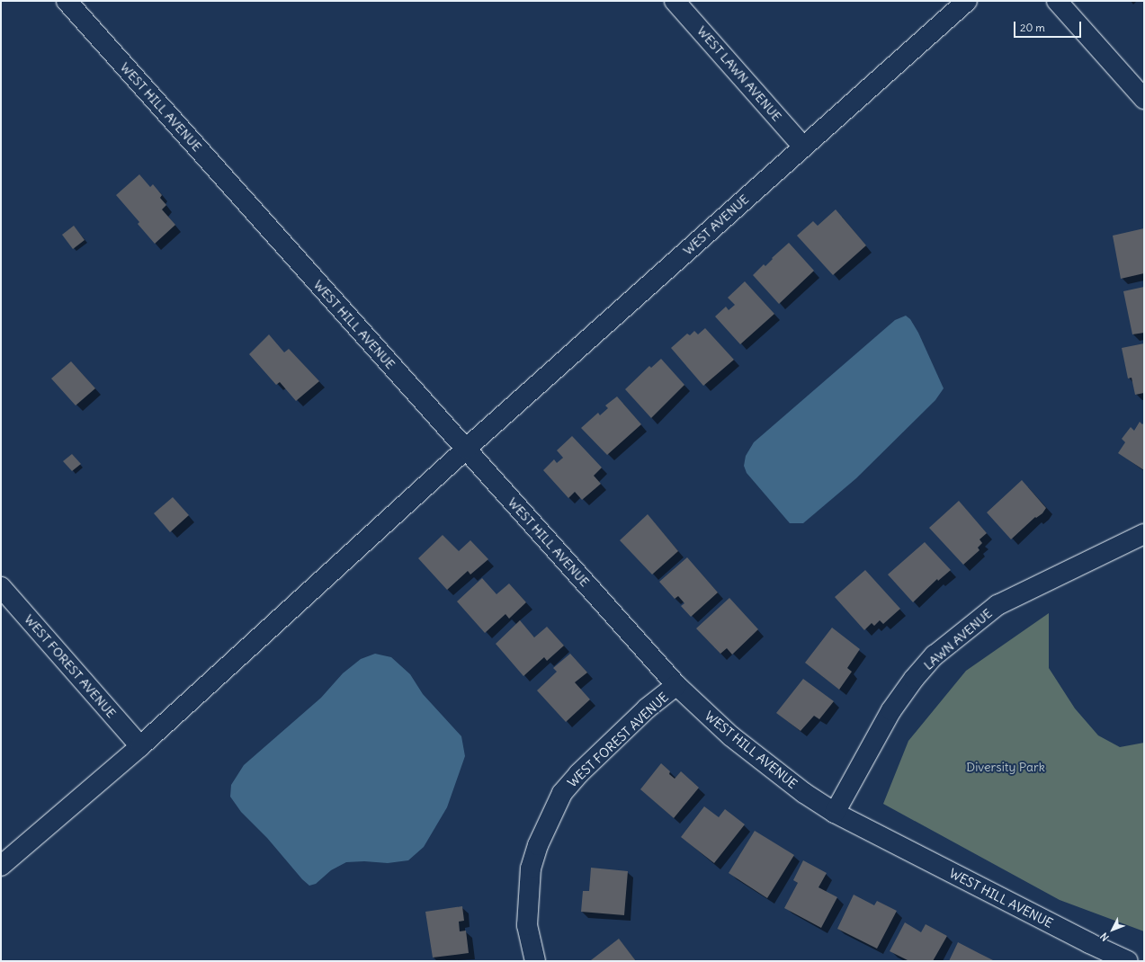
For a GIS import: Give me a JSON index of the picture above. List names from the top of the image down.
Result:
{
  "streets": {
    "street": [
      "WEST LAWN AVENUE",
      "WEST HILL AVENUE",
      "WEST AVENUE",
      "LAWN AVENUE",
      "WEST FOREST AVENUE"
    ]
  },
  "crossings": [
    ["WEST LAWN AVENUE", "WEST AVENUE"],
    ["WEST HILL AVENUE", "WEST AVENUE"],
    ["WEST HILL AVENUE", "LAWN AVENUE"],
    ["WEST HILL AVENUE", "WEST FOREST AVENUE"],
    ["WEST AVENUE", "WEST FOREST AVENUE"]
  ],
  "parks": ["Diversity Park"],
  "scale_bar": "20 m",
  "north": "bottom left"
}
